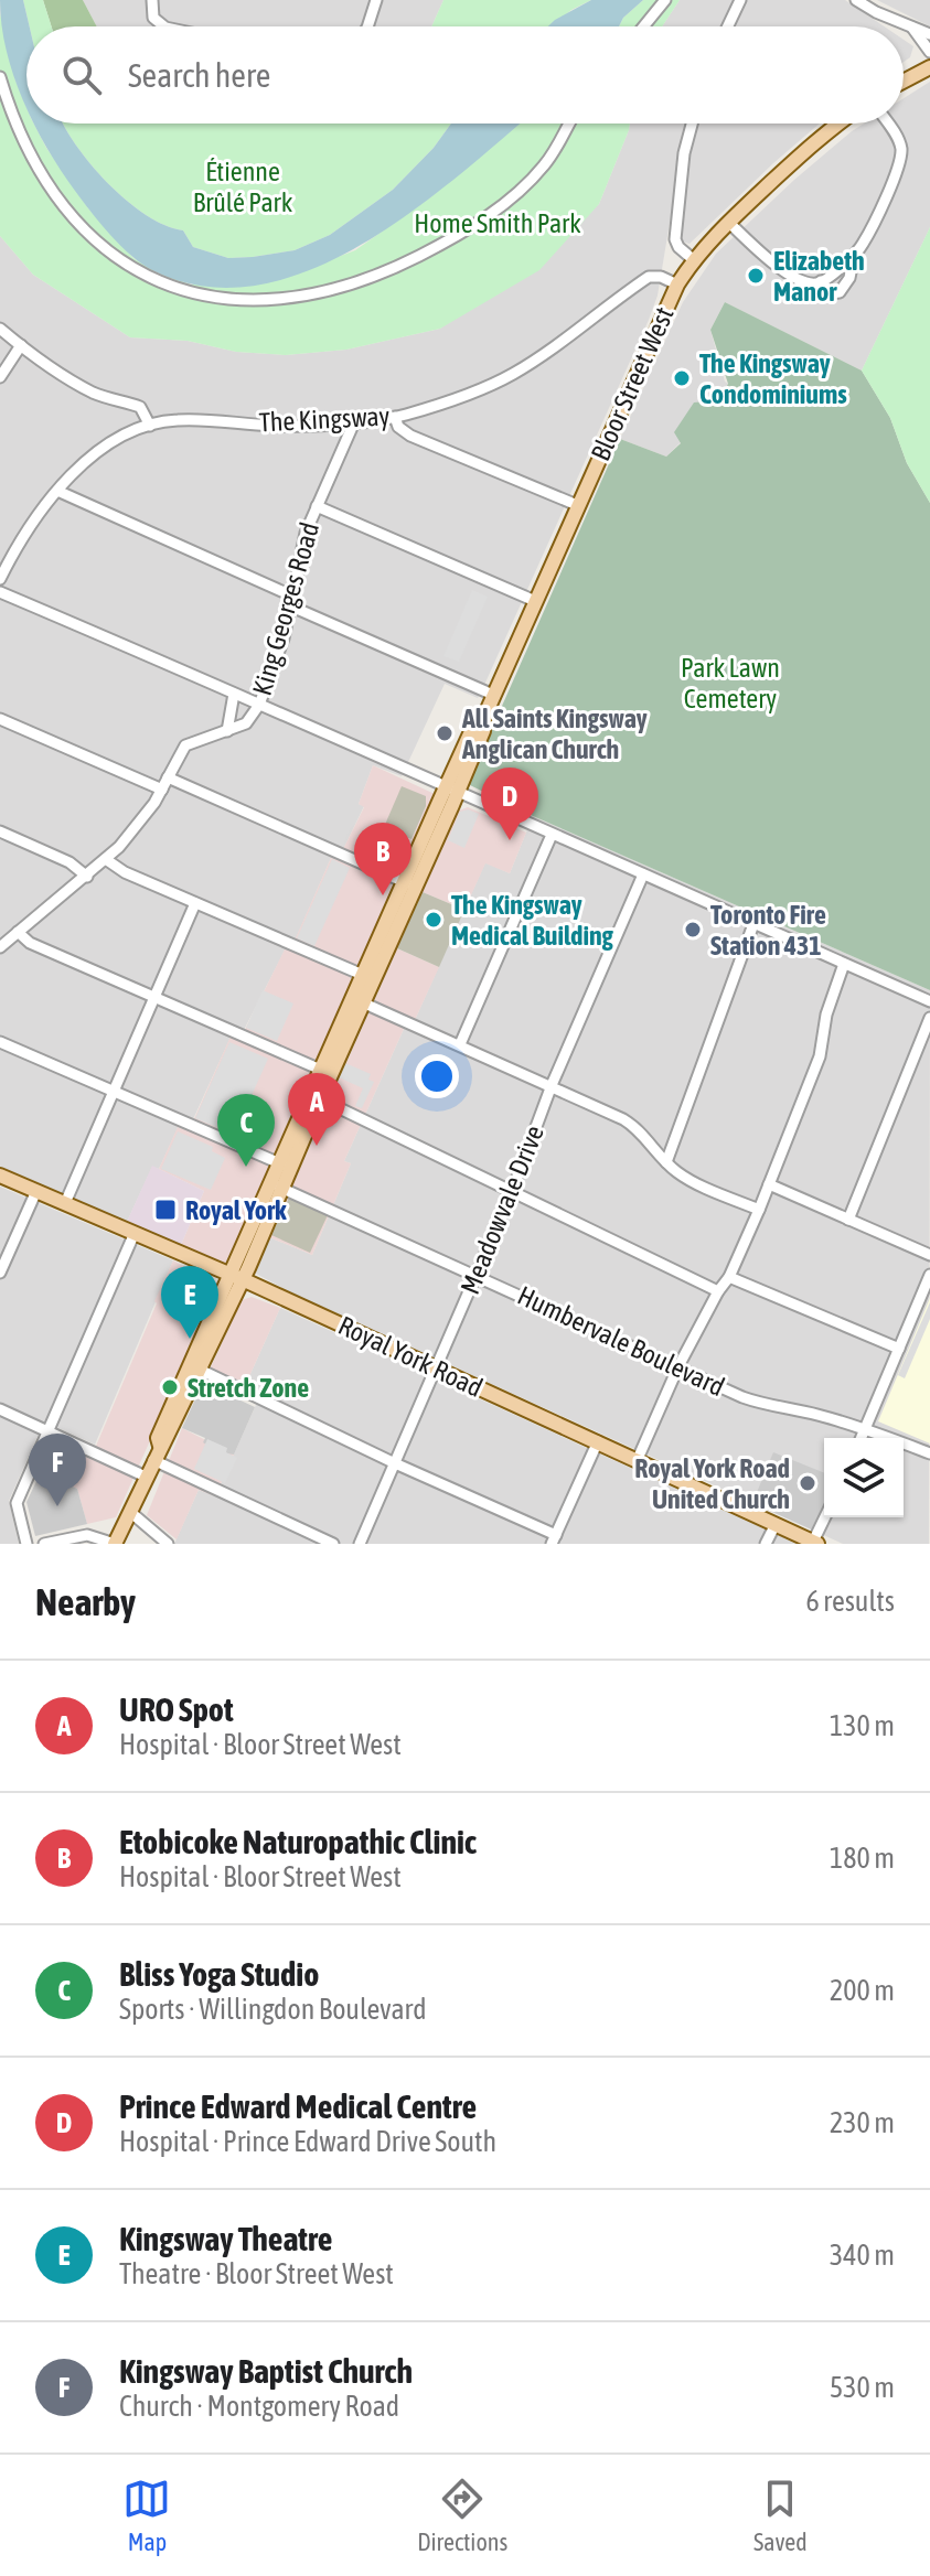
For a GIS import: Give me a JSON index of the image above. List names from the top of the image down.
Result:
{
  "streets": {
    "main road": ["Bloor Street West", "Royal York Road"],
    "street": [
      "The Kingsway",
      "King Georges Road",
      "Meadowvale Drive",
      "Humbervale Boulevard"
    ]
  },
  "crossings": [
    ["Bloor Street West", "The Kingsway"],
    ["Bloor Street West", "Humbervale Boulevard"],
    ["Bloor Street West", "Royal York Road"],
    ["The Kingsway", "King Georges Road"],
    ["Meadowvale Drive", "Humbervale Boulevard"],
    ["Meadowvale Drive", "Royal York Road"]
  ],
  "parks": ["Étienne Brûlé Park", "Home Smith Park", "Park Lawn Cemetery"],
  "places": {
    "other": [
      "Elizabeth Manor",
      "The Kingsway Condominiums",
      "All Saints Kingsway Anglican Church",
      "The Kingsway Medical Building",
      "Toronto Fire Station 431",
      "Stretch Zone",
      "Royal York Road United Church"
    ],
    "transit": ["Royal York"]
  },
  "page": {
    "search": "Search here",
    "pins": [
      "D",
      "B",
      "A",
      "C",
      "E",
      "F"
    ],
    "heading": ["Nearby", "6 results"],
    "list": [
      {
        "mark": "A",
        "name": "URO Spot",
        "note": "Hospital · Bloor Street West",
        "value": "130 m"
      },
      {
        "mark": "B",
        "name": "Etobicoke Naturopathic Clinic",
        "note": "Hospital · Bloor Street West",
        "value": "180 m"
      },
      {
        "mark": "C",
        "name": "Bliss Yoga Studio",
        "note": "Sports · Willingdon Boulevard",
        "value": "200 m"
      },
      {
        "mark": "D",
        "name": "Prince Edward Medical Centre",
        "note": "Hospital · Prince Edward Drive South",
        "value": "230 m"
      },
      {
        "mark": "E",
        "name": "Kingsway Theatre",
        "note": "Theatre · Bloor Street West",
        "value": "340 m"
      },
      {
        "mark": "F",
        "name": "Kingsway Baptist Church",
        "note": "Church · Montgomery Road",
        "value": "530 m"
      }
    ],
    "nav": ["Map", "Directions", "Saved"]
  }
}
